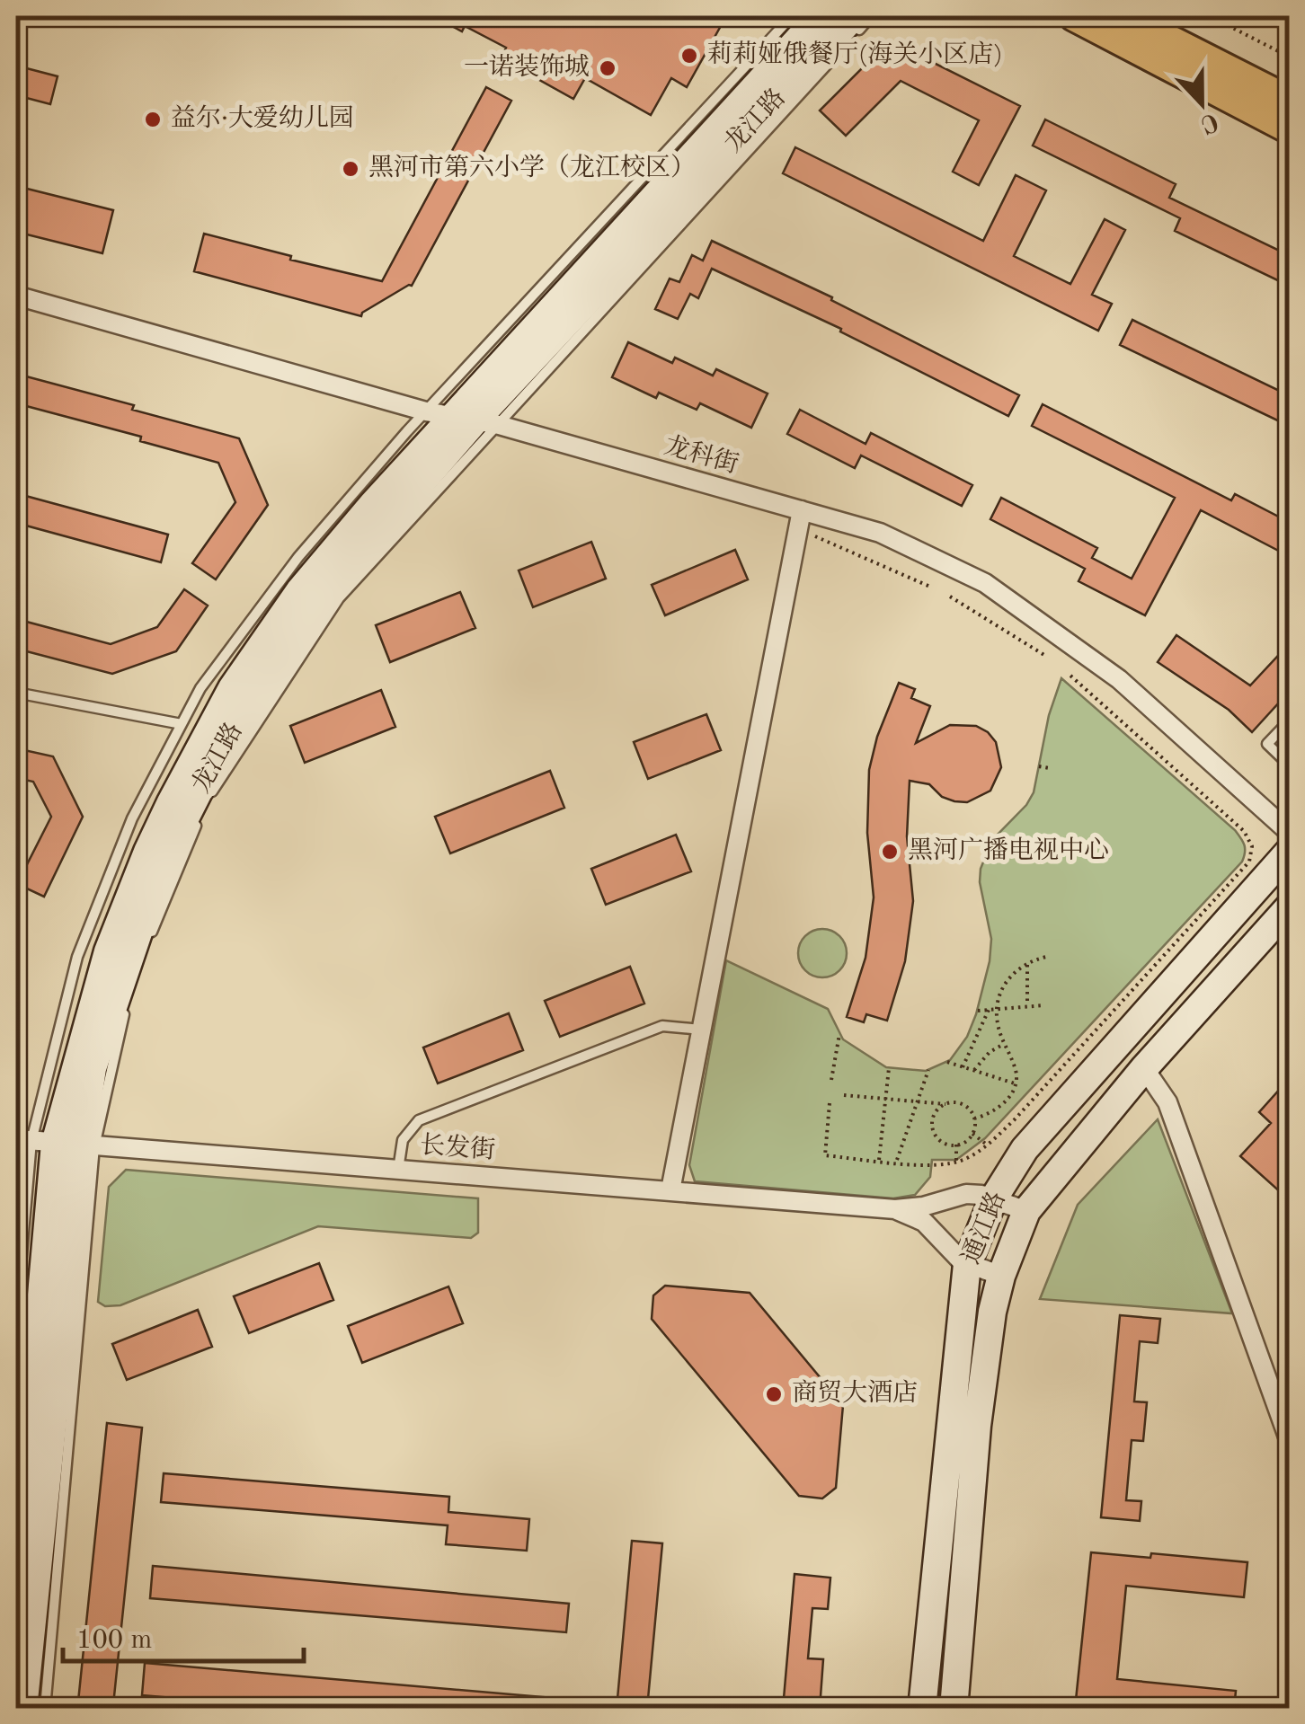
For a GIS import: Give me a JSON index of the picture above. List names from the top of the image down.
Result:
{
  "streets": {
    "street": [
      "龙江路",
      "龙科街",
      "长发街",
      "通江路"
    ]
  },
  "crossings": [
    ["龙江路", "龙科街"],
    ["龙江路", "长发街"],
    ["长发街", "通江路"]
  ],
  "places": [
    "莉莉娅俄餐厅(海关小区店)",
    "一诺装饰城",
    "益尔·大爱幼儿园",
    "黑河市第六小学（龙江校区）",
    "黑河广播电视中心",
    "商贸大酒店"
  ],
  "scale_bar": "100 m",
  "north": "bottom"
}
